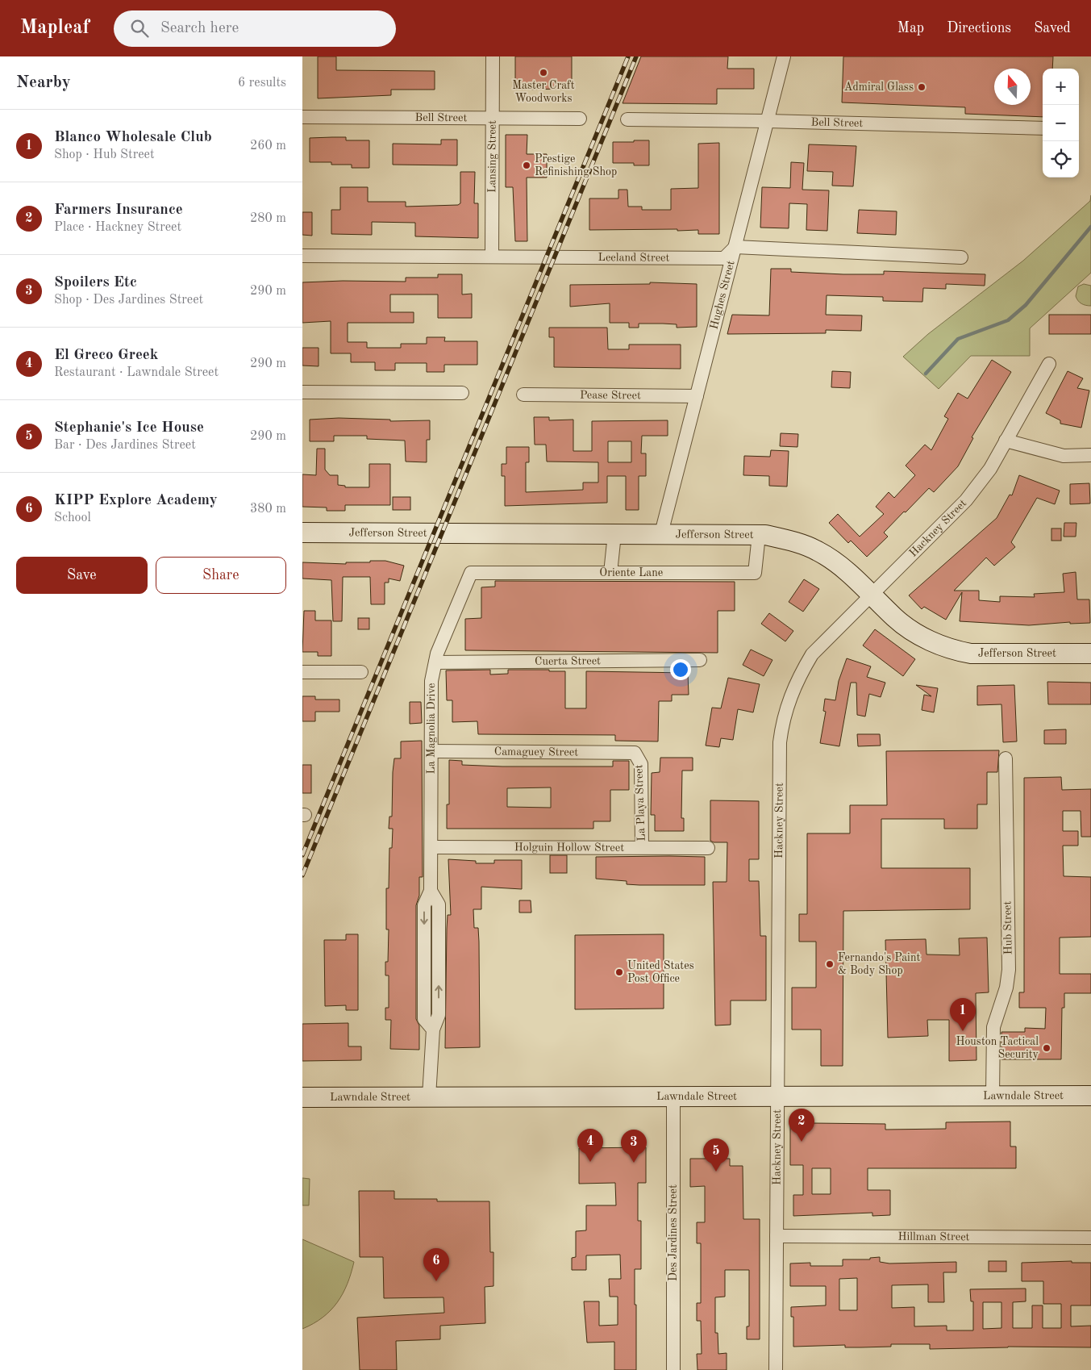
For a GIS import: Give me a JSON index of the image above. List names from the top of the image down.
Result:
{
  "streets": {
    "street": [
      "Bell Street",
      "Lansing Street",
      "Leeland Street",
      "Hughes Street",
      "Pease Street",
      "Hackney Street",
      "Jefferson Street",
      "Oriente Lane",
      "Cuerta Street",
      "La Magnolia Drive",
      "Camaguey Street",
      "La Playa Street",
      "Holguin Hollow Street",
      "Hub Street",
      "Lawndale Street",
      "Des Jardines Street",
      "Hillman Street"
    ]
  },
  "crossings": [
    ["Bell Street", "Lansing Street"],
    ["Bell Street", "Hughes Street"],
    ["Lansing Street", "Leeland Street"],
    ["Leeland Street", "Hughes Street"],
    ["Hughes Street", "Pease Street"],
    ["Hughes Street", "Jefferson Street"],
    ["Hackney Street", "Jefferson Street"],
    ["Hackney Street", "Lawndale Street"],
    ["Hackney Street", "Hillman Street"],
    ["Jefferson Street", "Oriente Lane"],
    ["Oriente Lane", "La Magnolia Drive"],
    ["Cuerta Street", "La Magnolia Drive"],
    ["La Magnolia Drive", "Camaguey Street"],
    ["La Magnolia Drive", "Holguin Hollow Street"],
    ["La Magnolia Drive", "Lawndale Street"],
    ["Camaguey Street", "La Playa Street"],
    ["La Playa Street", "Holguin Hollow Street"],
    ["Hub Street", "Lawndale Street"],
    ["Lawndale Street", "Des Jardines Street"]
  ],
  "places": [
    "Master Craft Woodworks",
    "Admiral Glass",
    "Prestige Refinishing Shop",
    "Fernando's Paint & Body Shop",
    "United States Post Office",
    "Houston Tactical Security"
  ],
  "north": "top",
  "page": {
    "header": "Mapleaf",
    "search": "Search here",
    "nav": ["Map", "Directions", "Saved"],
    "heading": ["Nearby", "6 results"],
    "map_buttons": ["+", "−"],
    "list": [
      {
        "mark": "1",
        "name": "Blanco Wholesale Club",
        "note": "Shop · Hub Street",
        "value": "260 m"
      },
      {
        "mark": "2",
        "name": "Farmers Insurance",
        "note": "Place · Hackney Street",
        "value": "280 m"
      },
      {
        "mark": "3",
        "name": "Spoilers Etc",
        "note": "Shop · Des Jardines Street",
        "value": "290 m"
      },
      {
        "mark": "4",
        "name": "El Greco Greek",
        "note": "Restaurant · Lawndale Street",
        "value": "290 m"
      },
      {
        "mark": "5",
        "name": "Stephanie's Ice House",
        "note": "Bar · Des Jardines Street",
        "value": "290 m"
      },
      {
        "mark": "6",
        "name": "KIPP Explore Academy",
        "note": "School",
        "value": "380 m"
      }
    ],
    "buttons": ["Save", "Share"],
    "pins": [
      "1",
      "2",
      "4",
      "3",
      "5",
      "6"
    ]
  }
}
